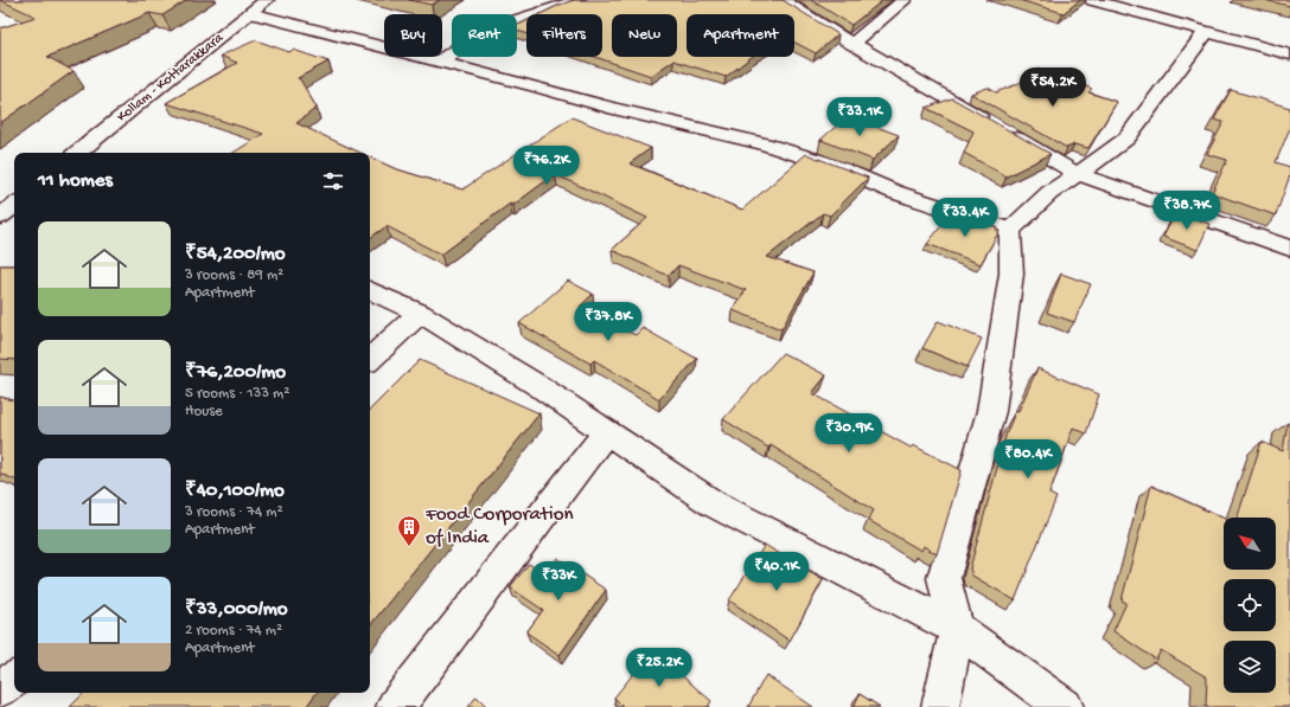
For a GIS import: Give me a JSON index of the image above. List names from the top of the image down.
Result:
{
  "streets": {
    "street": ["Kollam - Kottarakkara"]
  },
  "places": {
    "building": ["Food Corporation of India"]
  },
  "north": "top left",
  "page": {
    "chip": [
      "Buy",
      "Rent",
      "Filters",
      "New",
      "Apartment"
    ],
    "price": [
      "₹54.2K",
      "₹33.1K",
      "₹76.2K",
      "₹38.7K",
      "₹33.4K",
      "₹37.8K",
      "₹30.9K",
      "₹80.4K",
      "₹40.1K",
      "₹33K",
      "₹25.2K"
    ],
    "heading": "11 homes",
    "list": [
      {
        "name": "₹54,200/mo",
        "note": "3 rooms · 89 m² · Apartment"
      },
      {
        "name": "₹76,200/mo",
        "note": "5 rooms · 133 m² · House"
      },
      {
        "name": "₹40,100/mo",
        "note": "3 rooms · 74 m² · Apartment"
      },
      {
        "name": "₹33,000/mo",
        "note": "2 rooms · 74 m² · Apartment"
      }
    ]
  }
}
